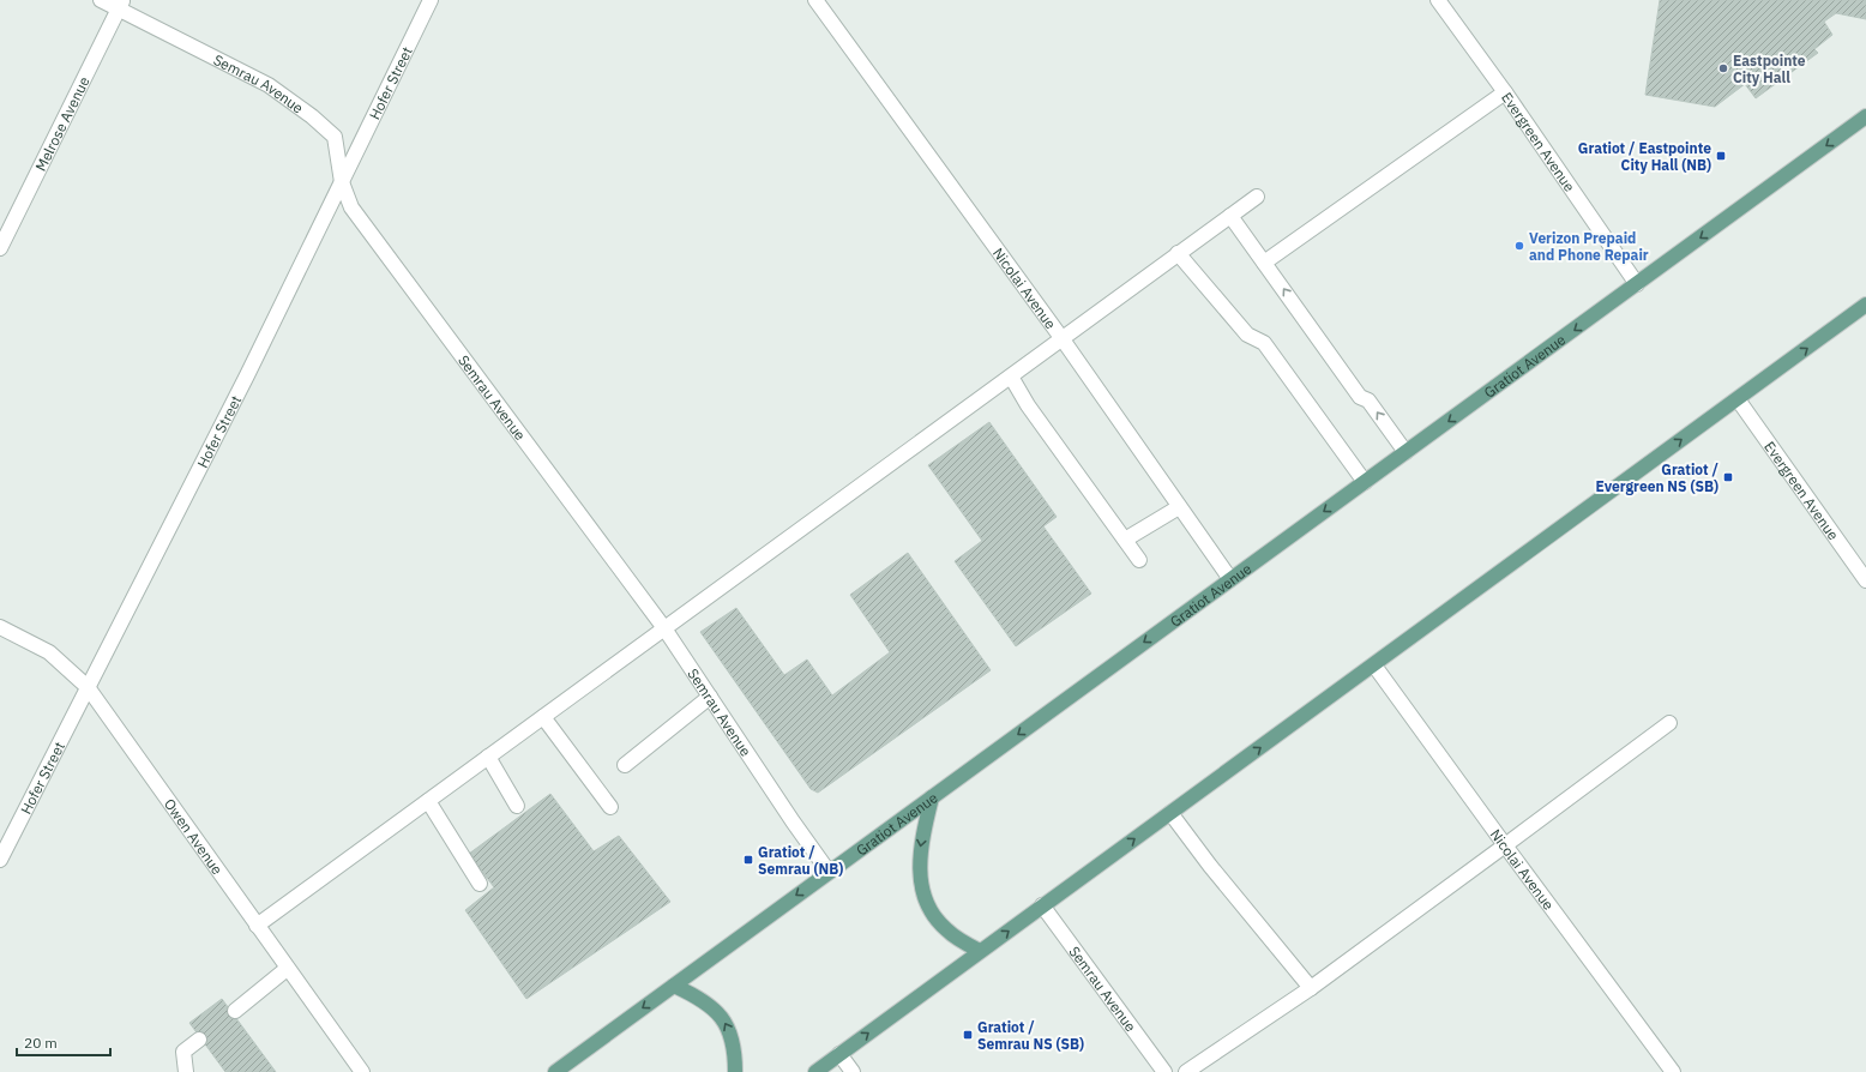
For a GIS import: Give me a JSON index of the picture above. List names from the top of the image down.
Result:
{
  "streets": {
    "main road": ["Gratiot Avenue"],
    "street": [
      "Hofer Street",
      "Semrau Avenue",
      "Melrose Avenue",
      "Evergreen Avenue",
      "Nicolai Avenue",
      "Owen Avenue"
    ]
  },
  "crossings": [
    ["Hofer Street", "Semrau Avenue"],
    ["Hofer Street", "Owen Avenue"],
    ["Semrau Avenue", "Melrose Avenue"],
    ["Semrau Avenue", "Gratiot Avenue"],
    ["Evergreen Avenue", "Gratiot Avenue"],
    ["Nicolai Avenue", "Gratiot Avenue"]
  ],
  "one_way": ["Gratiot Avenue"],
  "places": {
    "other": ["Eastpointe City Hall", "Verizon Prepaid and Phone Repair"],
    "transit": [
      "Gratiot / Eastpointe City Hall (NB)",
      "Gratiot / Evergreen NS (SB)",
      "Gratiot / Semrau (NB)",
      "Gratiot / Semrau NS (SB)"
    ]
  },
  "scale_bar": "20 m"
}
